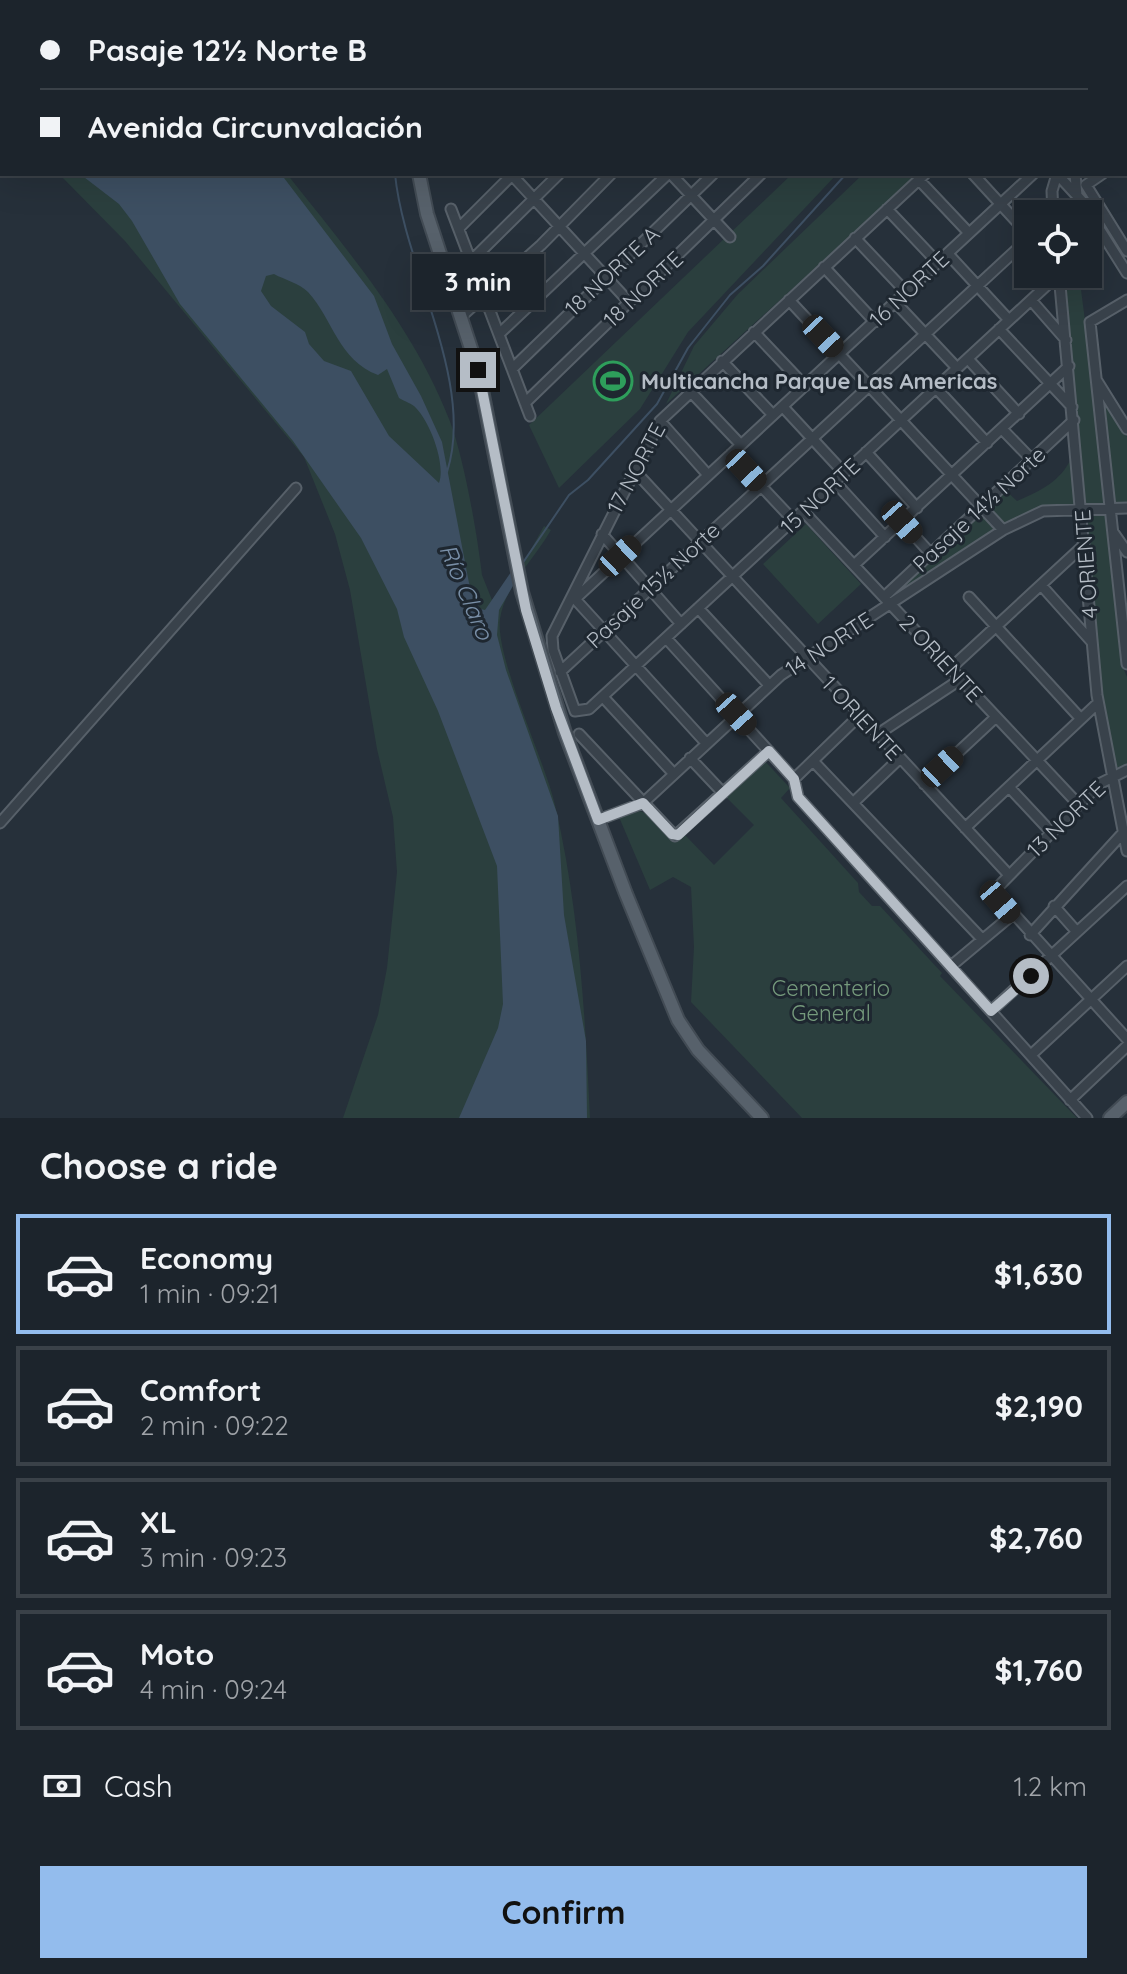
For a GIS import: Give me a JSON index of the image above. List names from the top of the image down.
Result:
{
  "streets": {
    "street": [
      "18 NORTE A",
      "18 NORTE",
      "16 NORTE",
      "17 NORTE",
      "15 NORTE",
      "Pasaje 14½ Norte",
      "4 ORIENTE",
      "Pasaje 15½ Norte",
      "14 NORTE",
      "2 ORIENTE",
      "1 ORIENTE",
      "13 NORTE"
    ]
  },
  "crossings": [
    ["16 NORTE", "Pasaje 15½ Norte"],
    ["16 NORTE", "1 ORIENTE"],
    ["17 NORTE", "15 NORTE"],
    ["17 NORTE", "Pasaje 15½ Norte"],
    ["17 NORTE", "1 ORIENTE"],
    ["15 NORTE", "2 ORIENTE"],
    ["15 NORTE", "1 ORIENTE"],
    ["Pasaje 14½ Norte", "4 ORIENTE"],
    ["Pasaje 14½ Norte", "14 NORTE"],
    ["Pasaje 14½ Norte", "2 ORIENTE"],
    ["4 ORIENTE", "14 NORTE"],
    ["4 ORIENTE", "13 NORTE"],
    ["Pasaje 15½ Norte", "1 ORIENTE"],
    ["14 NORTE", "2 ORIENTE"],
    ["14 NORTE", "1 ORIENTE"],
    ["2 ORIENTE", "13 NORTE"],
    ["1 ORIENTE", "13 NORTE"]
  ],
  "water": ["Río Claro"],
  "parks": ["Cementerio General"],
  "places": {
    "sports": ["Multicancha Parque Las Americas"]
  },
  "page": {
    "banner": ["Pasaje 12½ Norte B", "Avenida Circunvalación"],
    "bubble": "3 min",
    "heading": "Choose a ride",
    "list": [
      {
        "name": "Economy",
        "note": "1 min · 09:21",
        "value": "$1,630"
      },
      {
        "name": "Comfort",
        "note": "2 min · 09:22",
        "value": "$2,190"
      },
      {
        "name": "XL",
        "note": "3 min · 09:23",
        "value": "$2,760"
      },
      {
        "name": "Moto",
        "note": "4 min · 09:24",
        "value": "$1,760"
      }
    ],
    "pay": ["Cash", "1.2 km"],
    "buttons": "Confirm"
  }
}
